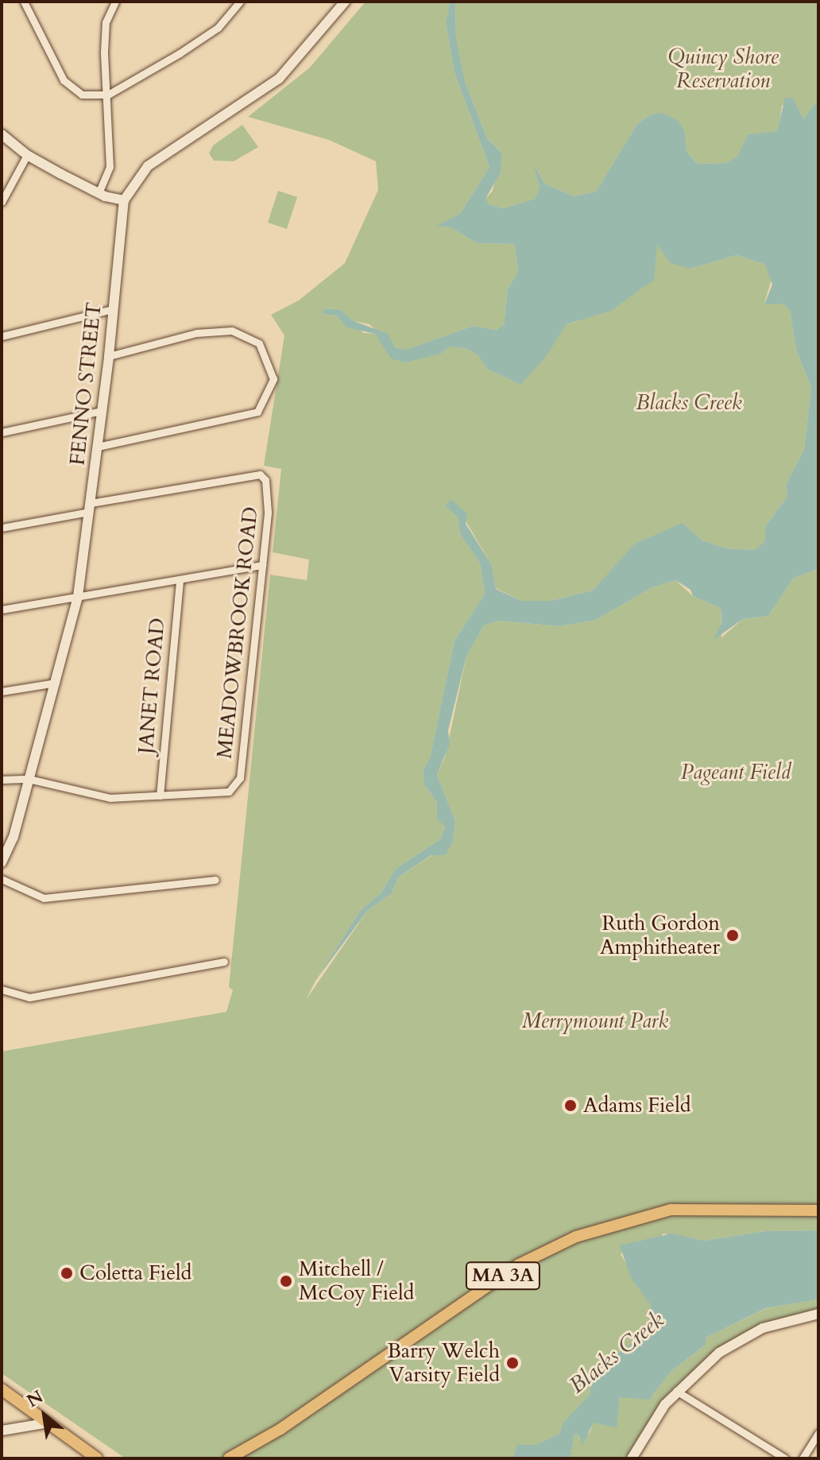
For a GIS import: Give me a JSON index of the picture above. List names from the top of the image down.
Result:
{
  "streets": {
    "main road": ["MA 3A"],
    "street": ["FENNO STREET", "MEADOWBROOK ROAD", "JANET ROAD"]
  },
  "crossings": [
    ["FENNO STREET", "MEADOWBROOK ROAD"],
    ["MEADOWBROOK ROAD", "JANET ROAD"]
  ],
  "water": ["Blacks Creek"],
  "parks": [
    "Quincy Shore Reservation",
    "Blacks Creek",
    "Pageant Field",
    "Merrymount Park"
  ],
  "places": [
    "Ruth Gordon Amphitheater",
    "Adams Field",
    "Coletta Field",
    "Mitchell / McCoy Field",
    "Barry Welch Varsity Field"
  ],
  "north": "top left"
}
